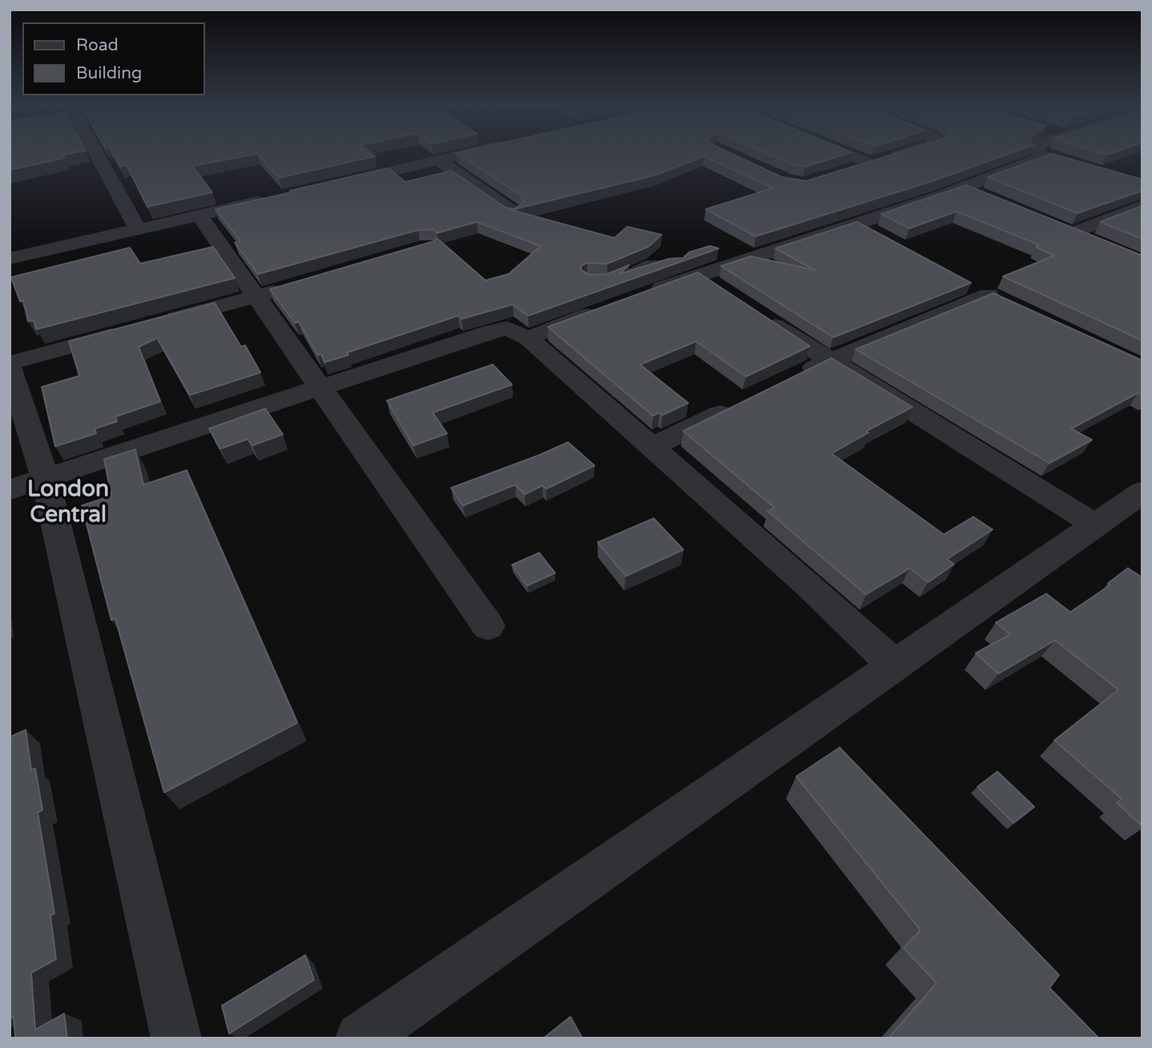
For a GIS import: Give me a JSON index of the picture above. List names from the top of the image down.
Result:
{
  "districts": ["London Central"],
  "legend": ["Road", "Building"]
}
